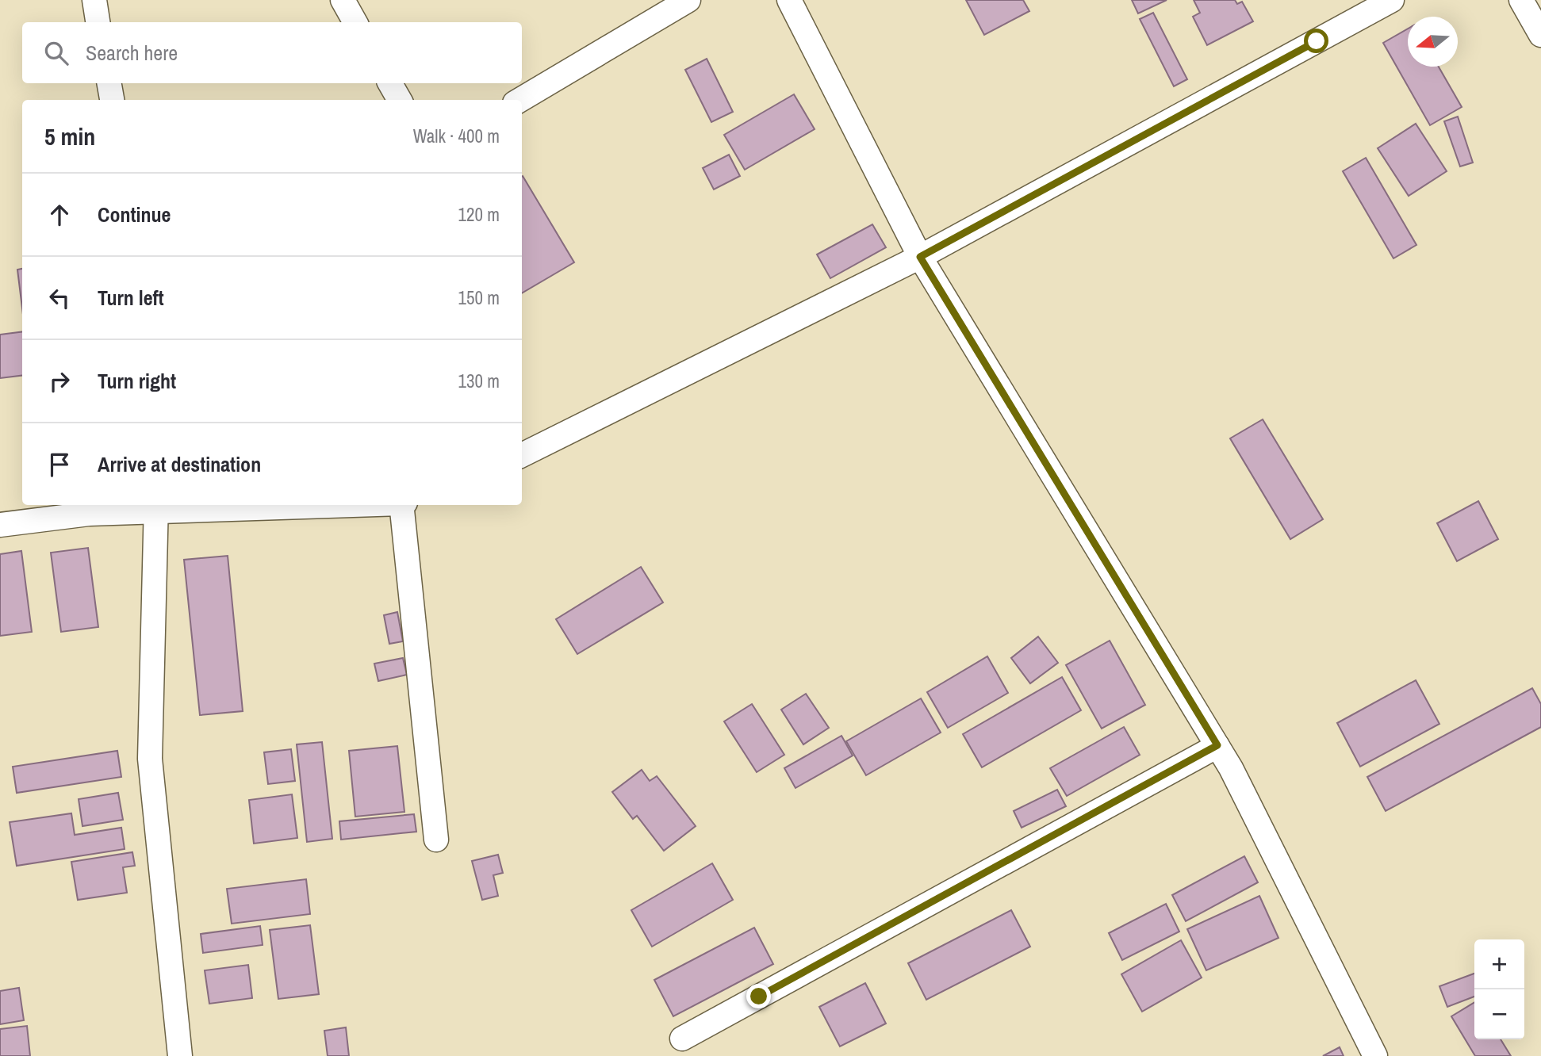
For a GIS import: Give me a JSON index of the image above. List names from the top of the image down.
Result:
{
  "north": "left",
  "page": {
    "search": "Search here",
    "heading": ["5 min", "Walk · 400 m"],
    "list": [
      ["Continue", "120 m"],
      ["Turn left", "150 m"],
      ["Turn right", "130 m"],
      "Arrive at destination"
    ],
    "map_buttons": ["+", "−"]
  }
}
